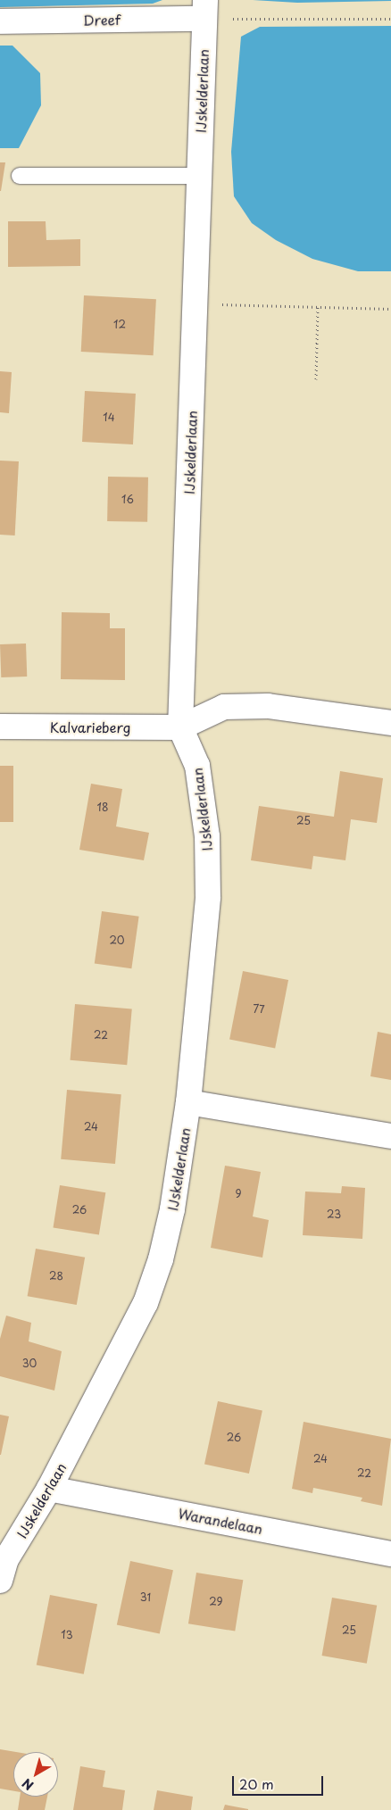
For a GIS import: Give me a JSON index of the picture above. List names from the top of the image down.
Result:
{
  "streets": {
    "street": [
      "Dreef",
      "IJskelderlaan",
      "Kalvarieberg",
      "Warandelaan"
    ]
  },
  "crossings": [
    ["Dreef", "IJskelderlaan"],
    ["IJskelderlaan", "Kalvarieberg"],
    ["IJskelderlaan", "Warandelaan"]
  ],
  "house_numbers": [
    "12",
    "14",
    "16",
    "18",
    "25",
    "20",
    "77",
    "22",
    "24",
    "9",
    "26",
    "23",
    "28",
    "30",
    "26",
    "24",
    "22",
    "31",
    "29",
    "25",
    "13"
  ],
  "scale_bar": "20 m",
  "north": "bottom left"
}
